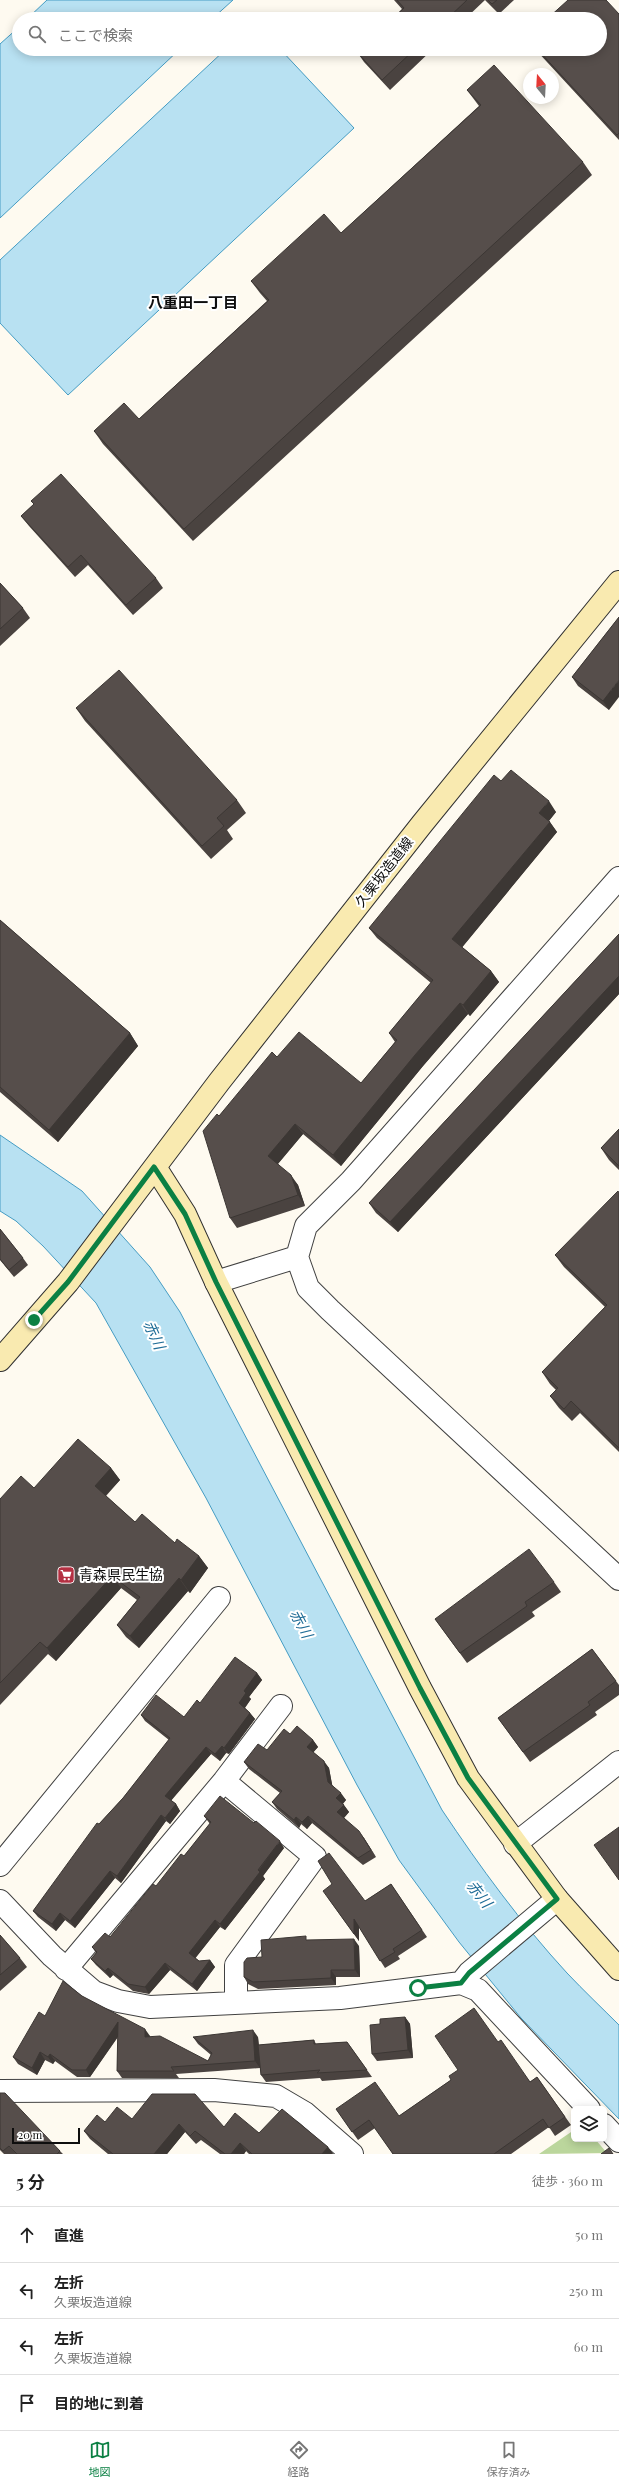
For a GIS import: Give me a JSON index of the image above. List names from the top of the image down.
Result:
{
  "streets": {
    "main road": ["久栗坂造道線"]
  },
  "districts": ["八重田一丁目"],
  "water": ["赤川"],
  "places": {
    "supermarket": ["青森県民生協"]
  },
  "scale_bar": "20 m",
  "north": "top",
  "page": {
    "search": "ここで検索",
    "scale": "20 m",
    "heading": ["5 分", "徒歩 · 360 m"],
    "list": [
      ["直進", "50 m"],
      ["左折", "久栗坂造道線", "250 m"],
      ["左折", "久栗坂造道線", "60 m"],
      "目的地に到着"
    ],
    "nav": ["地図", "経路", "保存済み"]
  }
}
